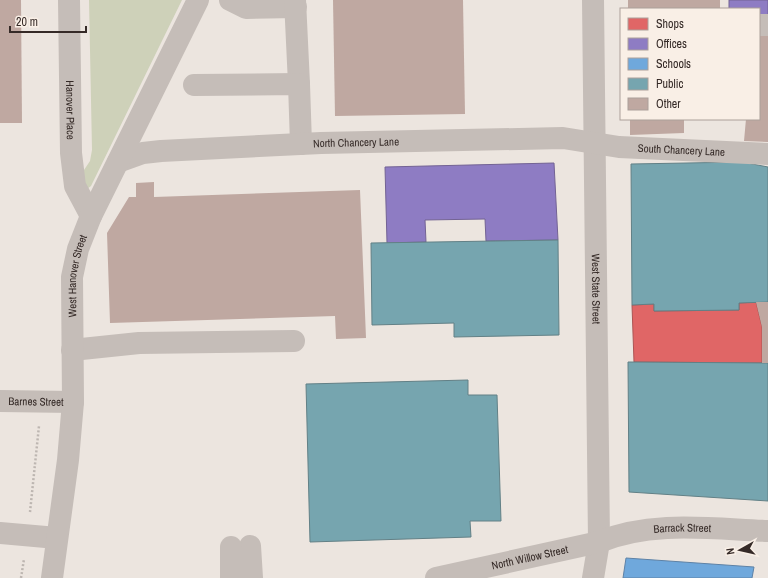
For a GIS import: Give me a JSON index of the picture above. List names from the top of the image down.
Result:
{
  "streets": {
    "street": [
      "Hanover Place",
      "North Chancery Lane",
      "South Chancery Lane",
      "West Hanover Street",
      "West State Street",
      "Barnes Street",
      "Barrack Street",
      "North Willow Street"
    ]
  },
  "crossings": [
    ["Hanover Place", "West Hanover Street"],
    ["North Chancery Lane", "South Chancery Lane"],
    ["North Chancery Lane", "West Hanover Street"],
    ["North Chancery Lane", "West State Street"],
    ["South Chancery Lane", "West State Street"],
    ["West Hanover Street", "Barnes Street"],
    ["West State Street", "Barrack Street"],
    ["West State Street", "North Willow Street"],
    ["Barrack Street", "North Willow Street"]
  ],
  "legend": [
    "Shops",
    "Offices",
    "Schools",
    "Public",
    "Other"
  ],
  "scale_bar": "20 m",
  "north": "left"
}
